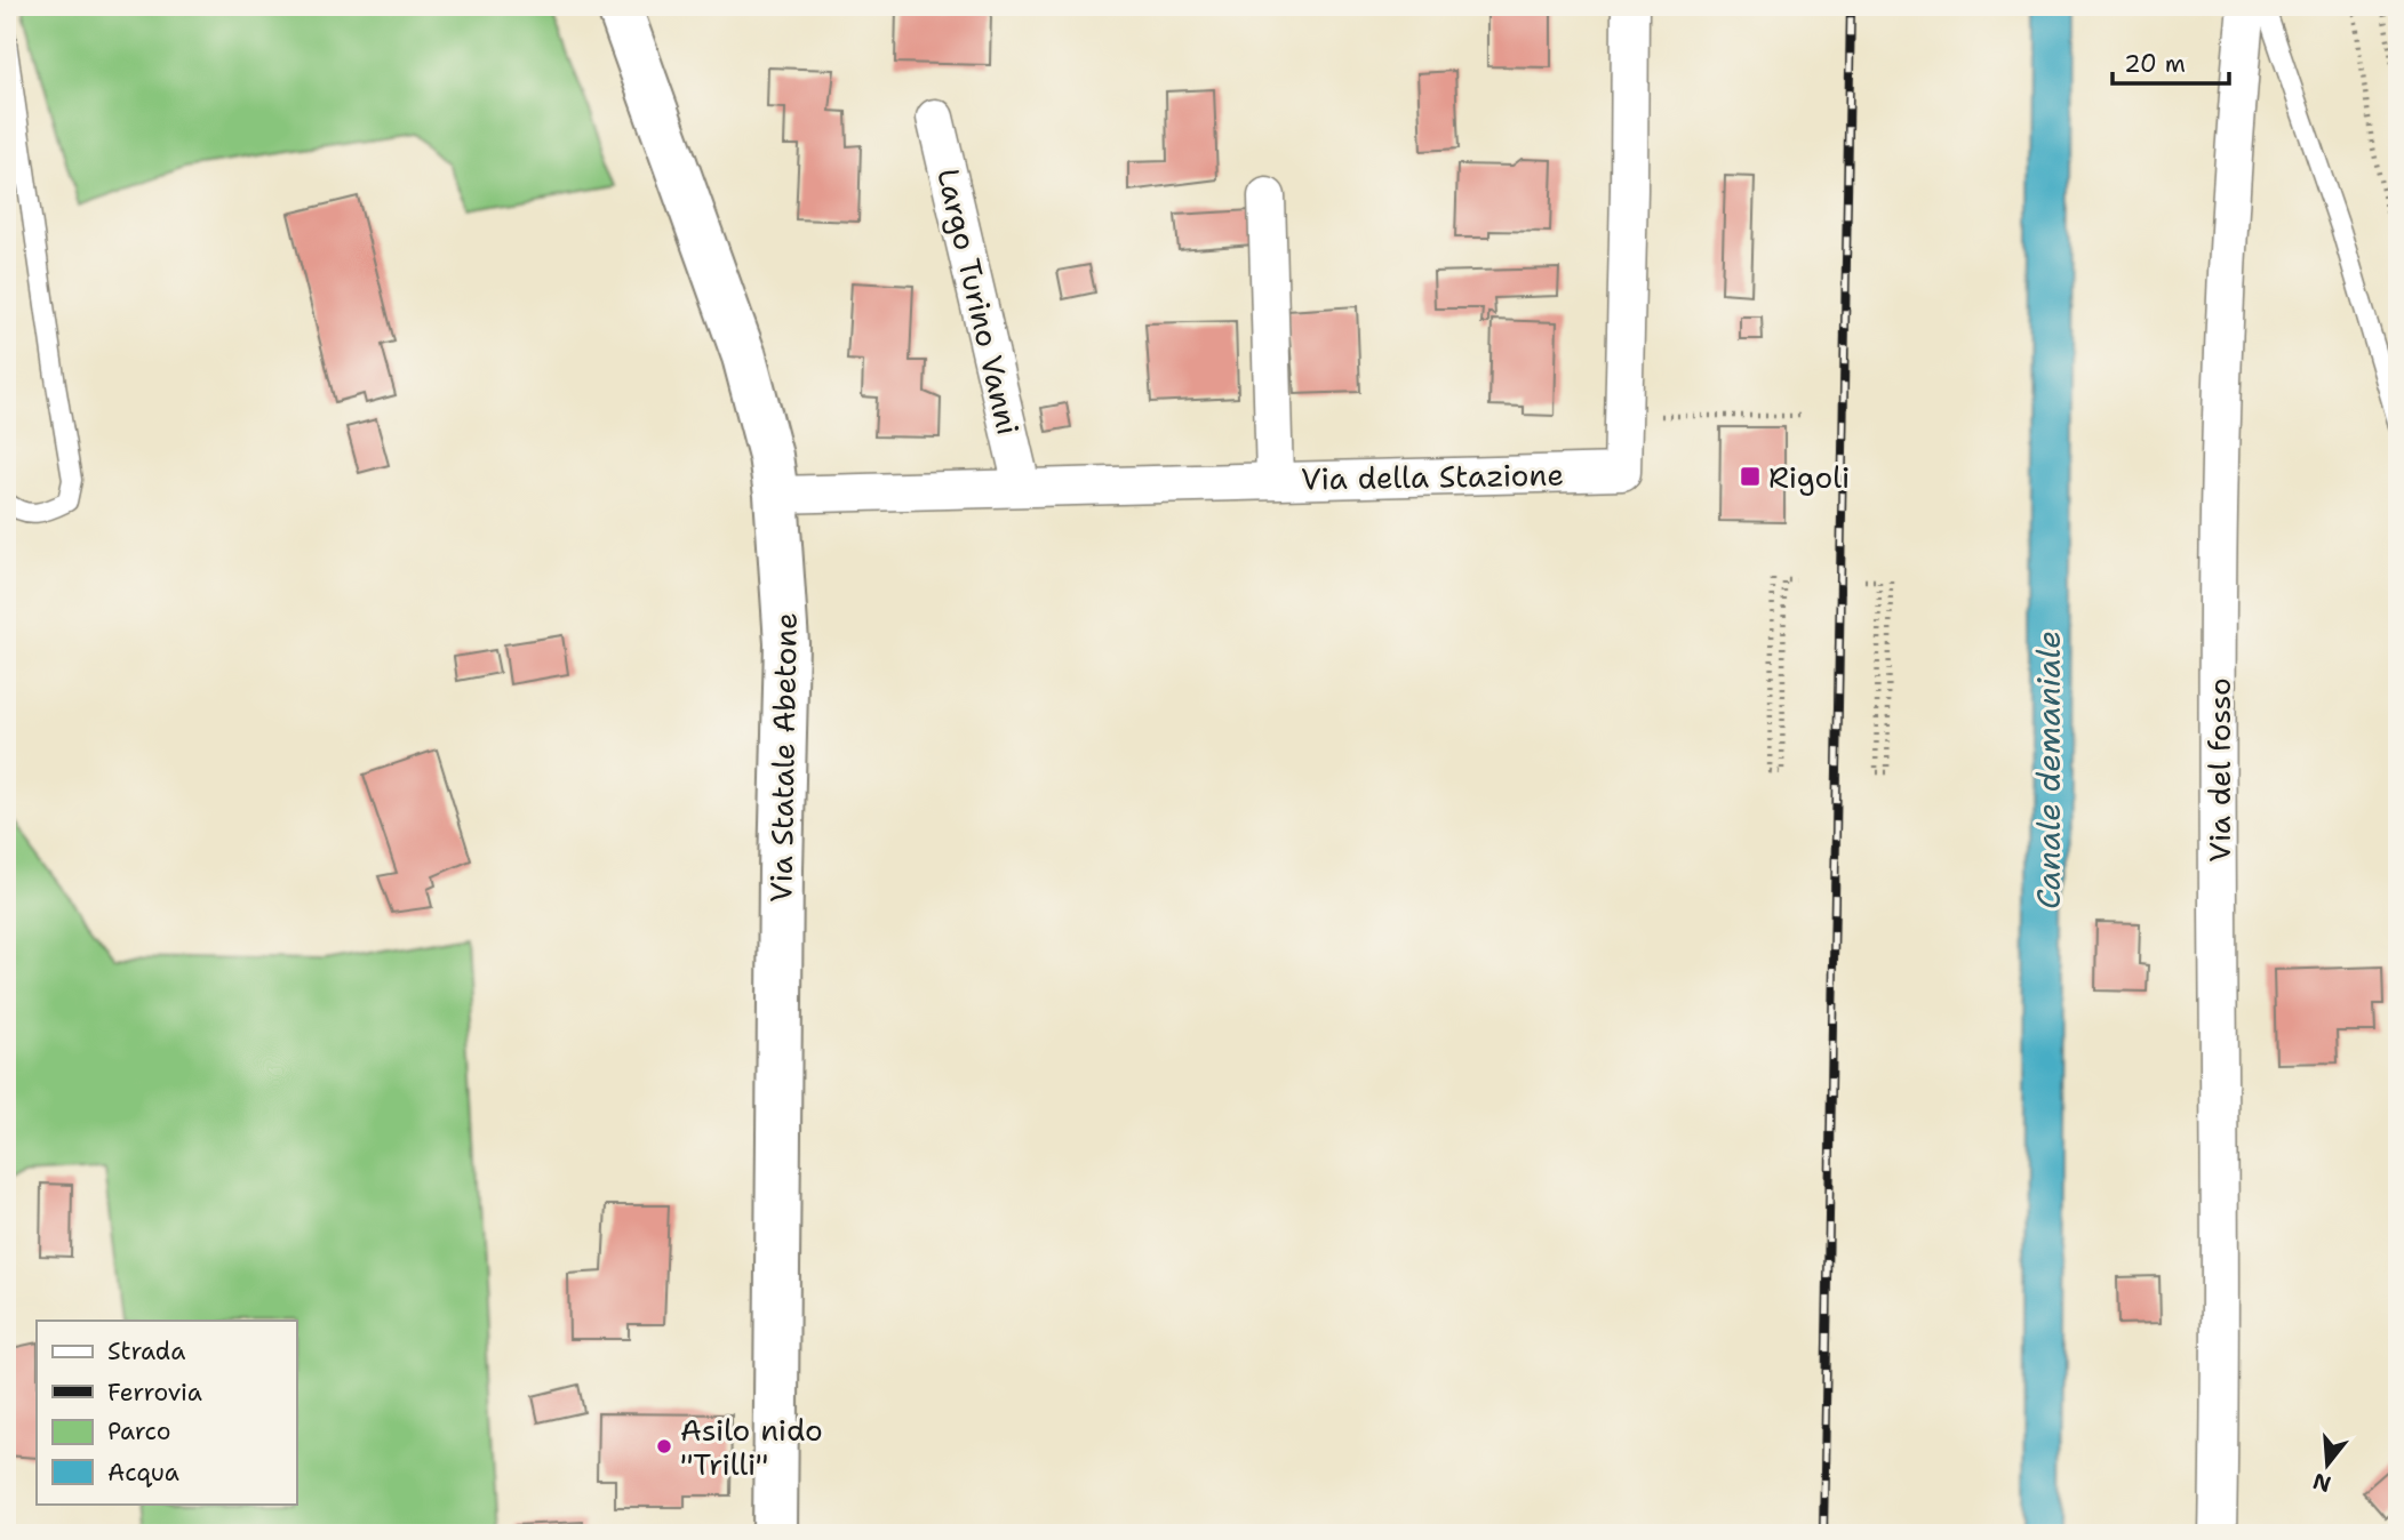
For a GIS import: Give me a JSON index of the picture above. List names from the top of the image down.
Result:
{
  "streets": {
    "main road": ["Via Statale Abetone"],
    "street": ["Largo Turino Vanni", "Via della Stazione", "Via del fosso"]
  },
  "crossings": [
    ["Largo Turino Vanni", "Via della Stazione"],
    ["Via della Stazione", "Via Statale Abetone"]
  ],
  "water": ["Canale demaniale"],
  "places": {
    "transit": ["Rigoli"],
    "other": ["Asilo nido \"Trilli\""]
  },
  "legend": [
    "Strada",
    "Ferrovia",
    "Parco",
    "Acqua"
  ],
  "scale_bar": "20 m",
  "north": "bottom"
}
